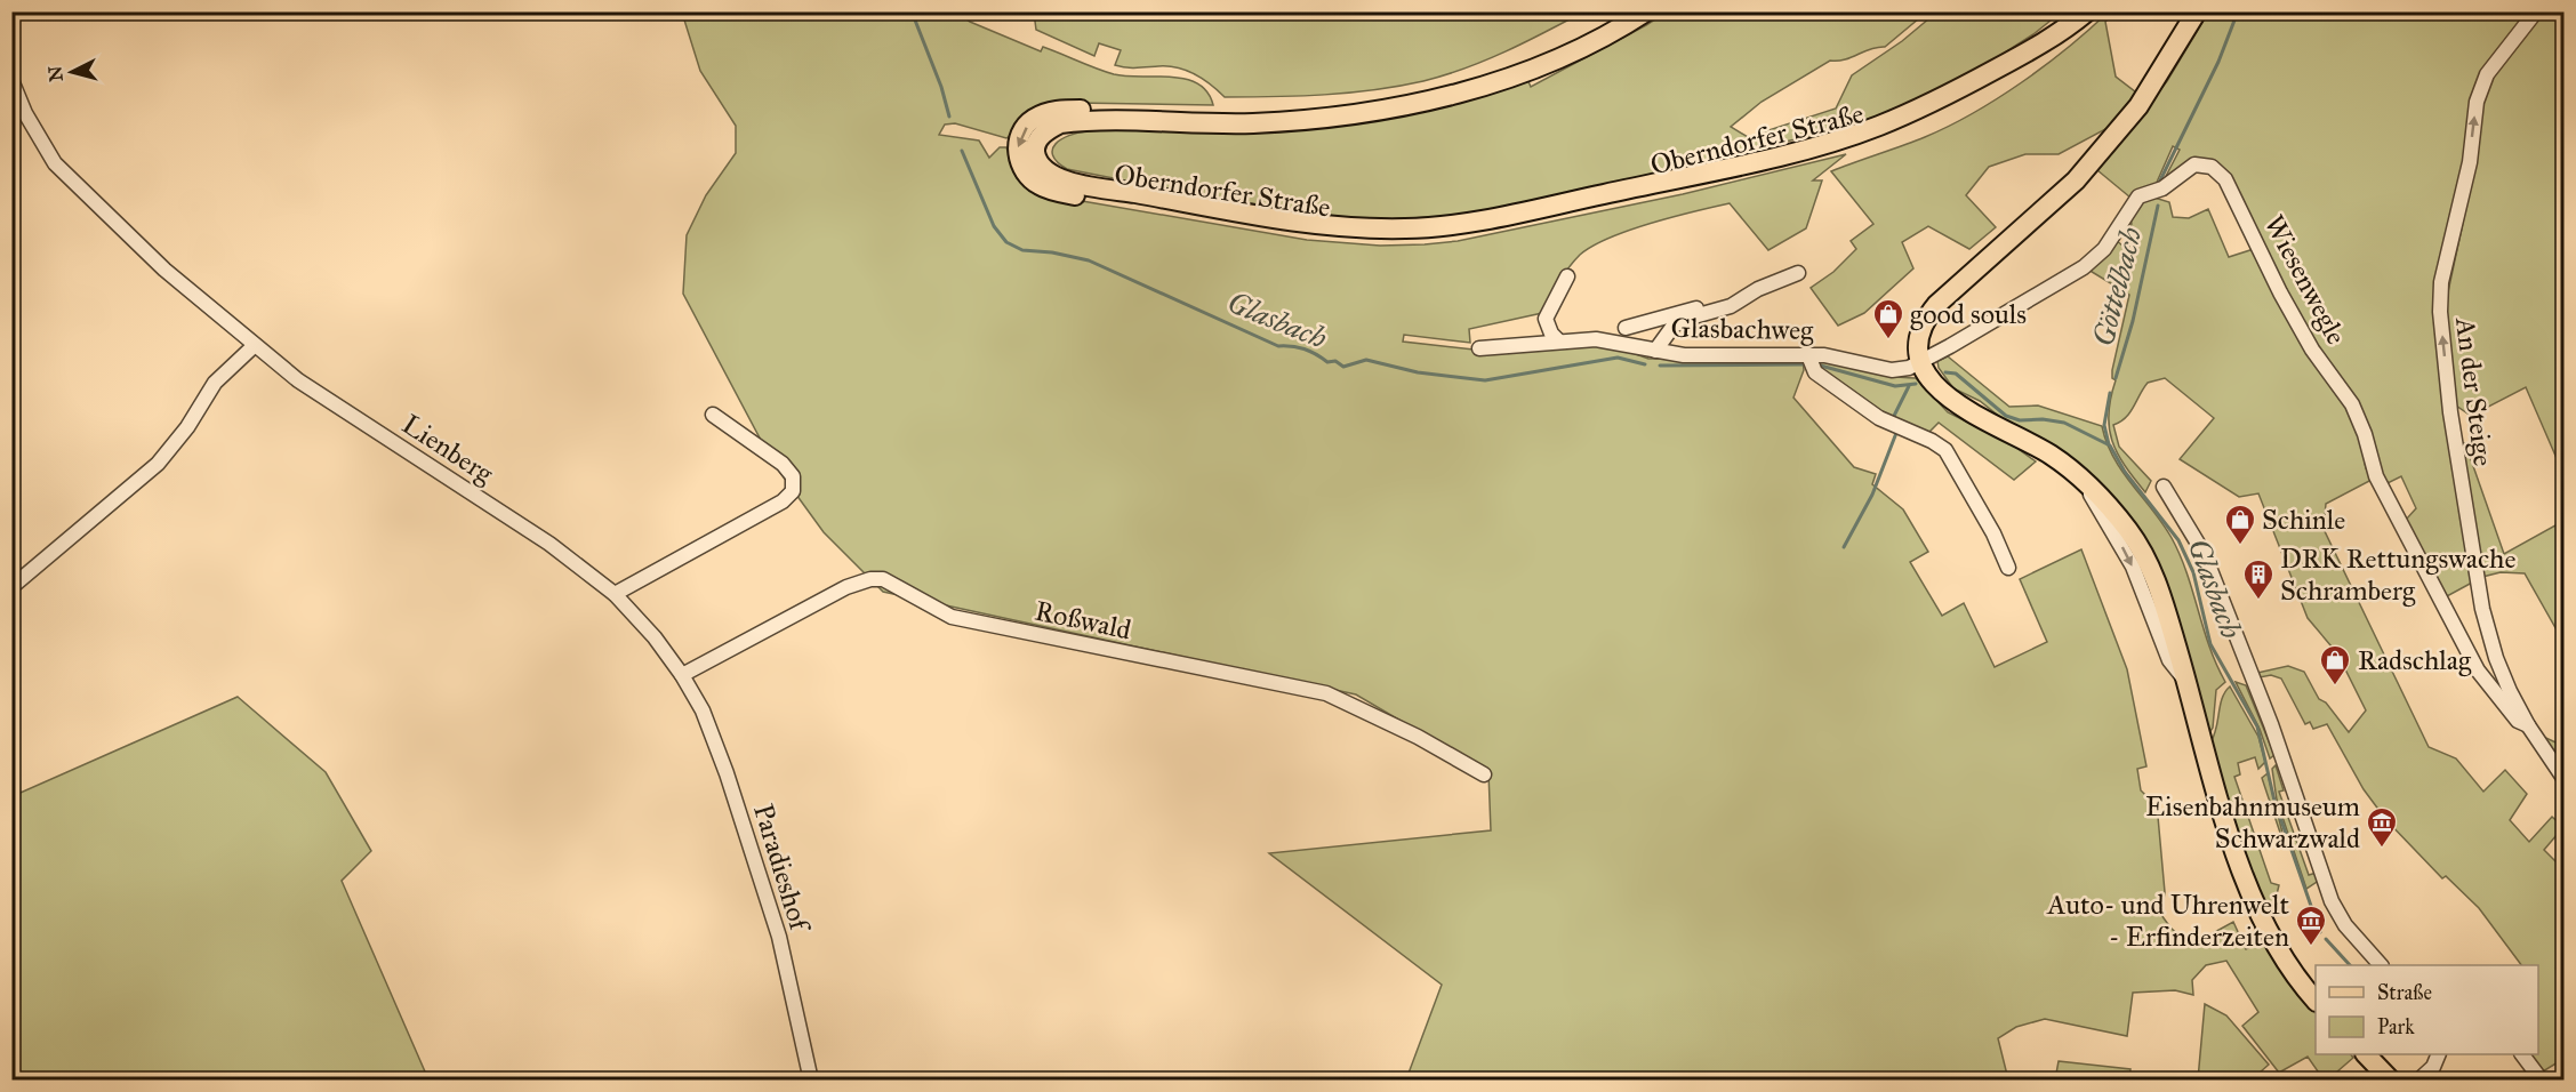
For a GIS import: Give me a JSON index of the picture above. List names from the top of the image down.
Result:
{
  "streets": {
    "main road": ["Oberndorfer Straße"],
    "street": [
      "Wiesenwegle",
      "Glasbachweg",
      "An der Steige",
      "Lienberg",
      "Roßwald",
      "Paradieshof"
    ]
  },
  "crossings": [
    ["Wiesenwegle", "Glasbachweg"],
    ["Wiesenwegle", "An der Steige"],
    ["Lienberg", "Roßwald"],
    ["Lienberg", "Paradieshof"],
    ["Roßwald", "Paradieshof"]
  ],
  "one_way": ["An der Steige"],
  "water": ["Göttelbach", "Glasbach"],
  "places": {
    "shop": ["good souls", "Schinle", "Radschlag"],
    "building": ["DRK Rettungswache Schramberg"],
    "museum": ["Eisenbahnmuseum Schwarzwald", "Auto- und Uhrenwelt - Erfinderzeiten"]
  },
  "legend": ["Straße", "Park"],
  "north": "left"
}
